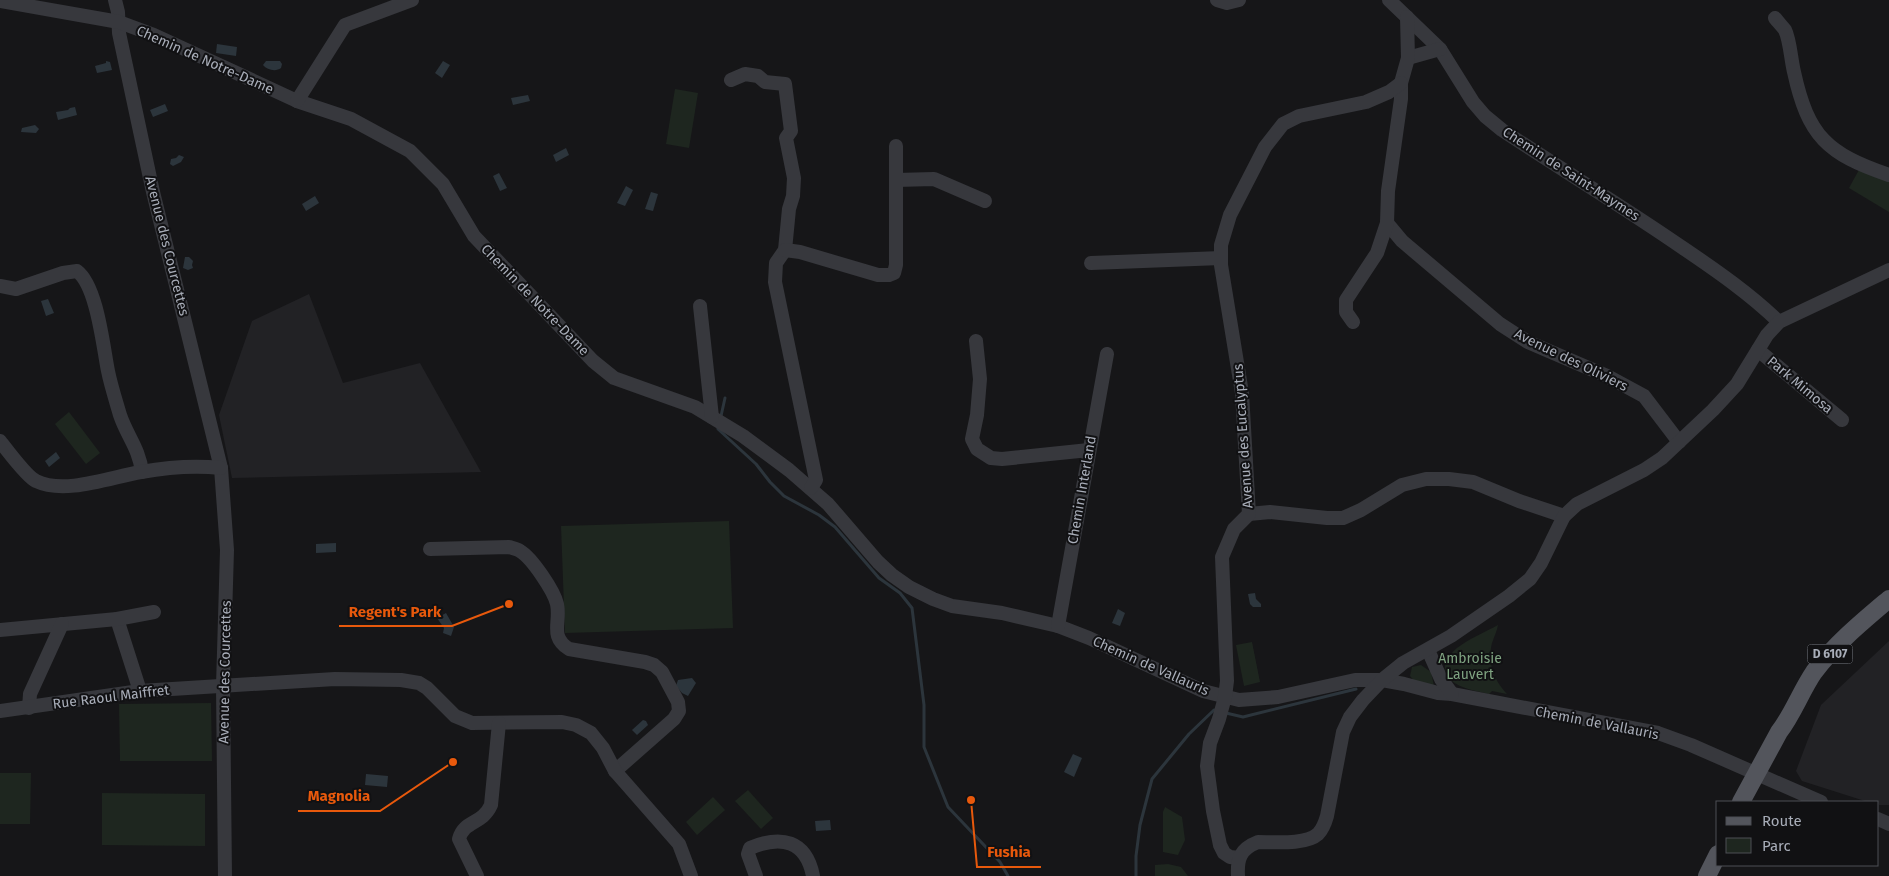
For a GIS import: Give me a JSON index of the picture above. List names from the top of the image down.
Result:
{
  "streets": {
    "main road": ["D 6107"],
    "street": [
      "Chemin de Notre-Dame",
      "Chemin de Saint-Maymes",
      "Avenue des Courcettes",
      "Avenue des Oliviers",
      "Park Mimosa",
      "Avenue des Eucalyptus",
      "Chemin Interland",
      "Chemin de Vallauris",
      "Rue Raoul Maiffret"
    ]
  },
  "crossings": [
    ["Chemin de Notre-Dame", "Avenue des Courcettes"],
    ["Chemin de Notre-Dame", "Chemin Interland"],
    ["Chemin de Notre-Dame", "Chemin de Vallauris"],
    ["Avenue des Courcettes", "Rue Raoul Maiffret"],
    ["Avenue des Eucalyptus", "Chemin de Vallauris"],
    ["Chemin Interland", "Chemin de Vallauris"],
    ["D 6107", "Chemin de Vallauris"]
  ],
  "parks": ["Ambroisie Lauvert"],
  "places": ["Regent's Park", "Magnolia", "Fushia"],
  "legend": ["Route", "Parc"]
}
